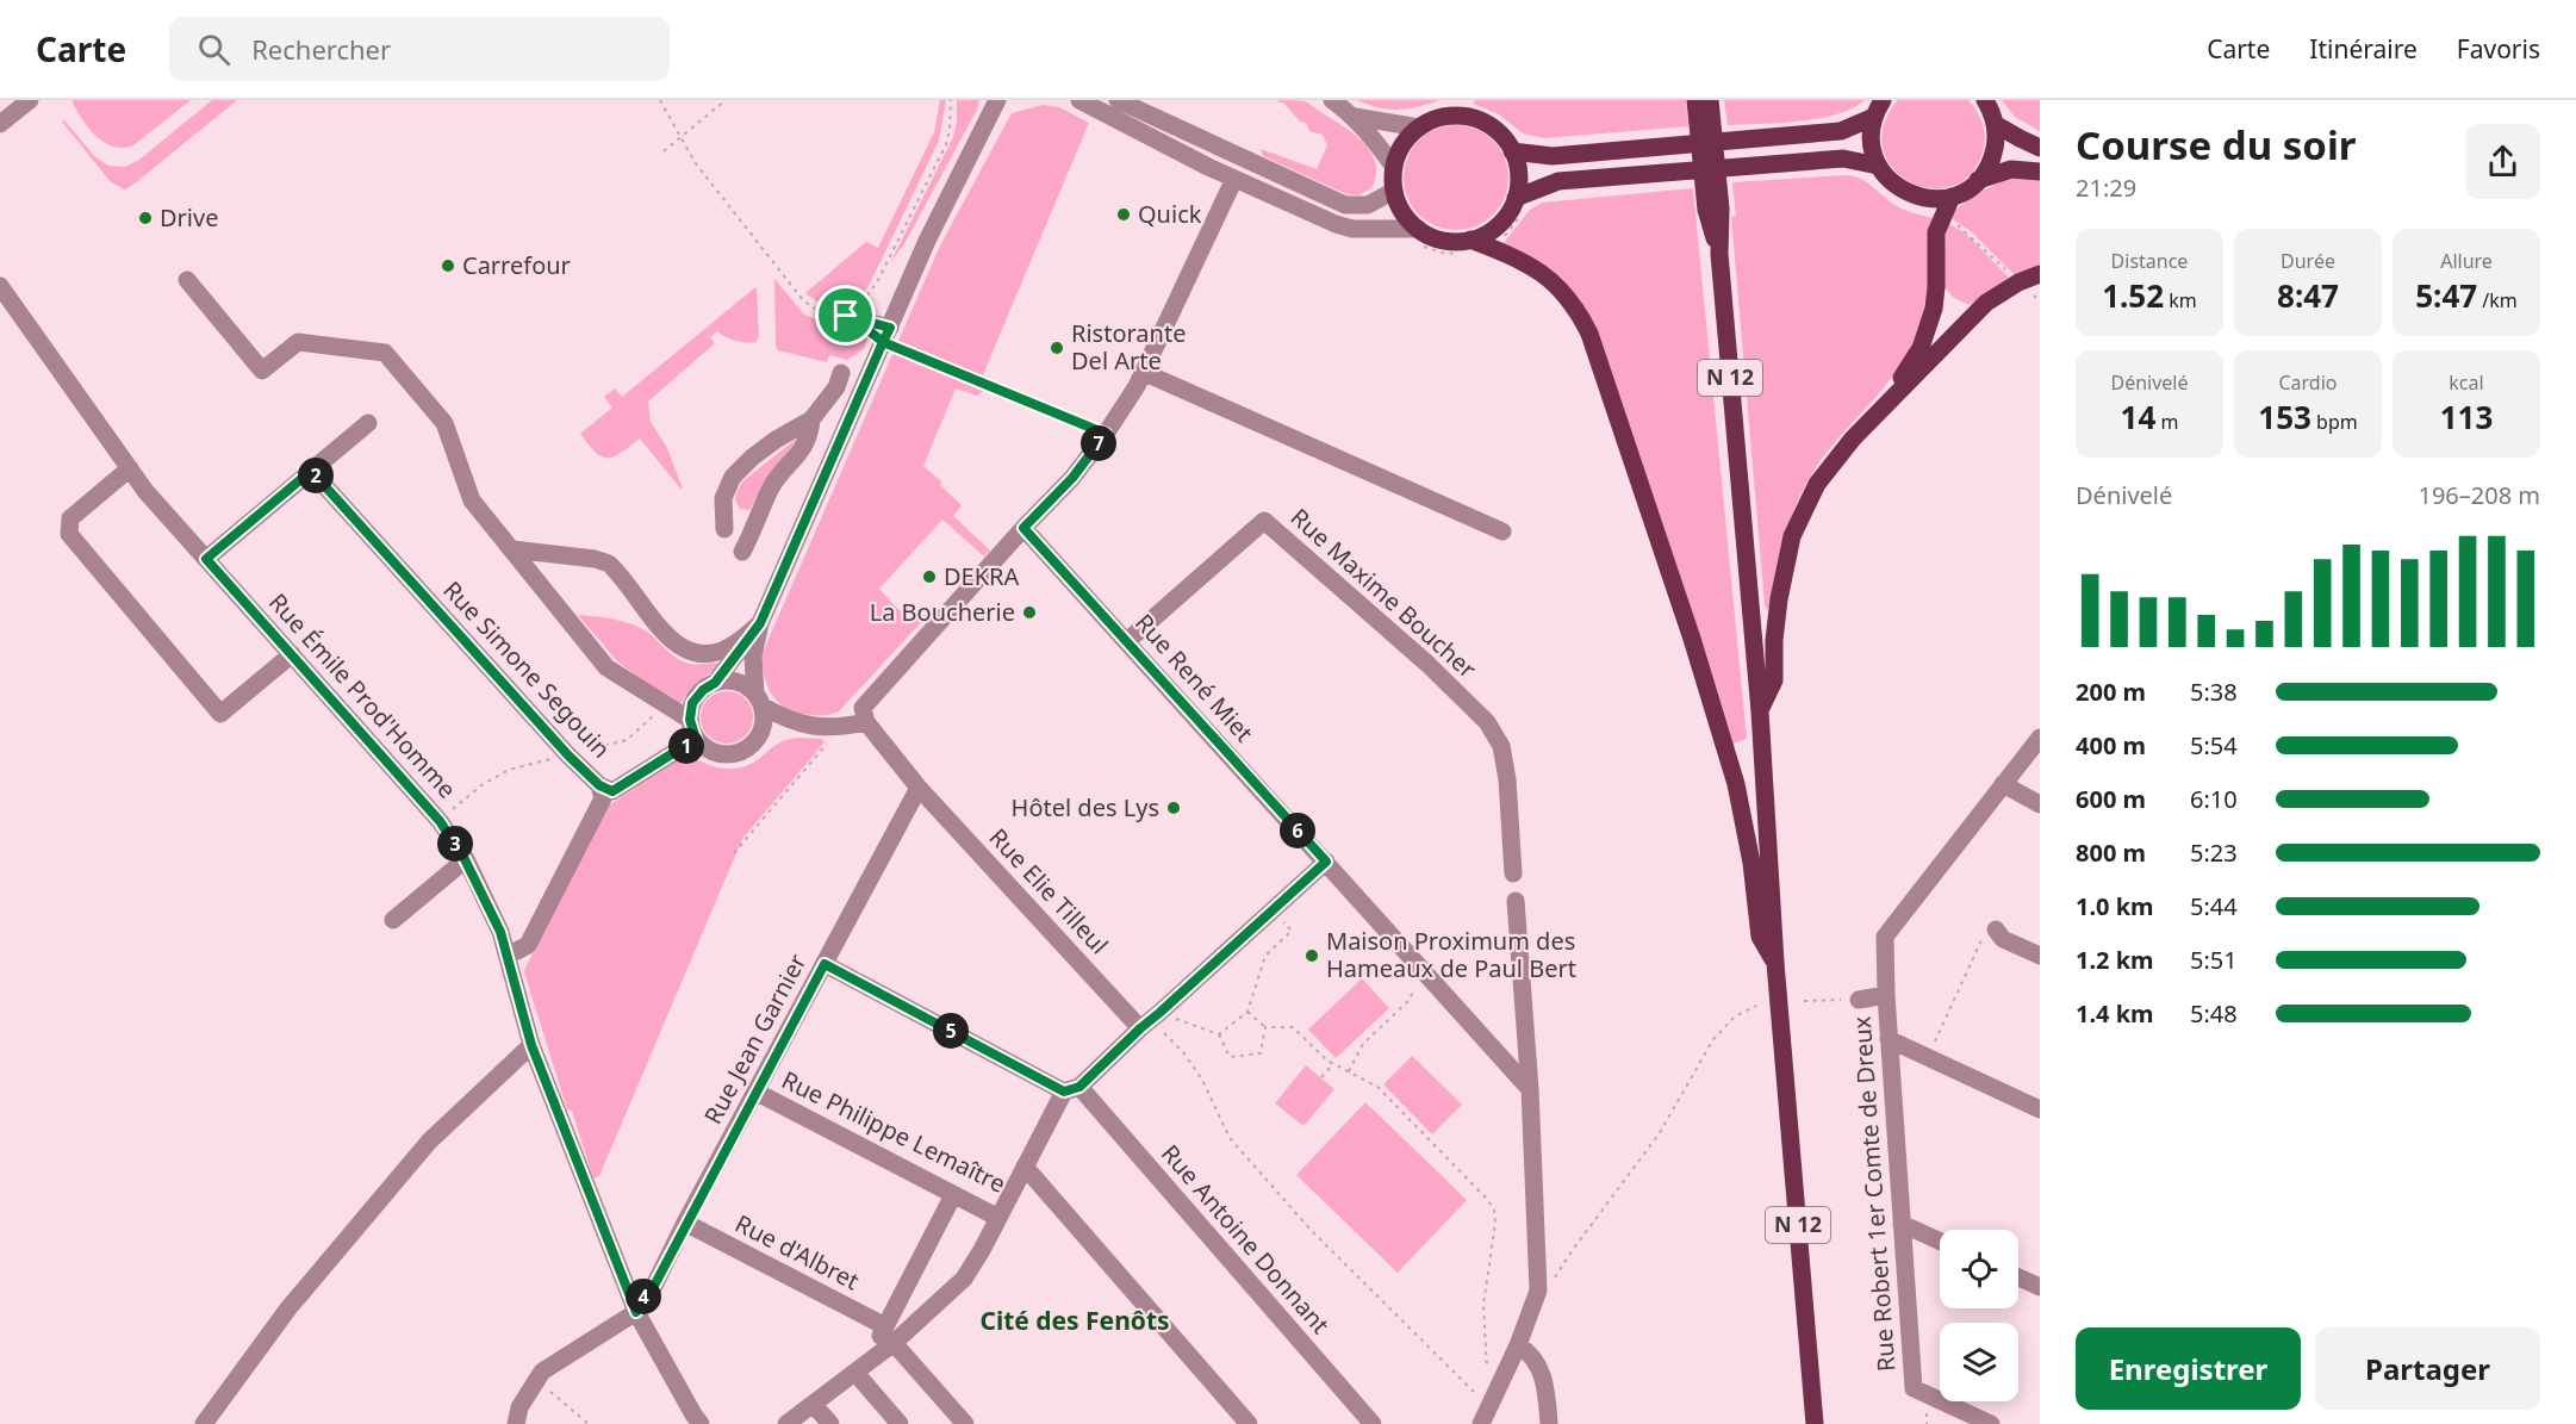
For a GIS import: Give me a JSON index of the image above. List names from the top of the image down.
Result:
{
  "streets": {
    "main road": ["N 12"],
    "street": [
      "Rue Maxime Boucher",
      "Rue Simone Segouin",
      "Rue René Miet",
      "Rue Émile Prod'Homme",
      "Rue Elie Tilleul",
      "Rue Jean Garnier",
      "Rue Philippe Lemaître",
      "Rue Robert 1er Comte de Dreux",
      "Rue Antoine Donnant",
      "Rue d'Albret"
    ]
  },
  "crossings": [
    ["Rue Maxime Boucher", "Rue René Miet"],
    ["Rue Simone Segouin", "Rue Émile Prod'Homme"],
    ["Rue Émile Prod'Homme", "Rue Jean Garnier"],
    ["Rue Elie Tilleul", "Rue Jean Garnier"],
    ["Rue Jean Garnier", "Rue Philippe Lemaître"],
    ["Rue Jean Garnier", "Rue d'Albret"],
    ["Rue Philippe Lemaître", "Rue Antoine Donnant"]
  ],
  "districts": ["Cité des Fenôts"],
  "places": [
    "Quick",
    "Drive",
    "Carrefour",
    "Ristorante Del Arte",
    "DEKRA",
    "La Boucherie",
    "Hôtel des Lys",
    "Maison Proximum des Hameaux de Paul Bert"
  ],
  "page": {
    "header": "Carte",
    "search": "Rechercher",
    "nav": ["Carte", "Itinéraire", "Favoris"],
    "heading": ["Course du soir", "21:29"],
    "stats": [
      ["Distance", "1.52 km"],
      ["Durée", "8:47"],
      ["Allure", "5:47 /km"],
      ["Dénivelé", "14 m"],
      ["Cardio", "153 bpm"],
      ["kcal", "113"]
    ],
    "pins": [
      "7",
      "2",
      "1",
      "6",
      "3",
      "5",
      "4"
    ],
    "chart": ["Dénivelé", "196–208 m"],
    "list": [
      {
        "name": "200 m",
        "note": "5:38"
      },
      {
        "name": "400 m",
        "note": "5:54"
      },
      {
        "name": "600 m",
        "note": "6:10"
      },
      {
        "name": "800 m",
        "note": "5:23"
      },
      {
        "name": "1.0 km",
        "note": "5:44"
      },
      {
        "name": "1.2 km",
        "note": "5:51"
      },
      {
        "name": "1.4 km",
        "note": "5:48"
      }
    ],
    "buttons": ["Enregistrer", "Partager"]
  }
}
